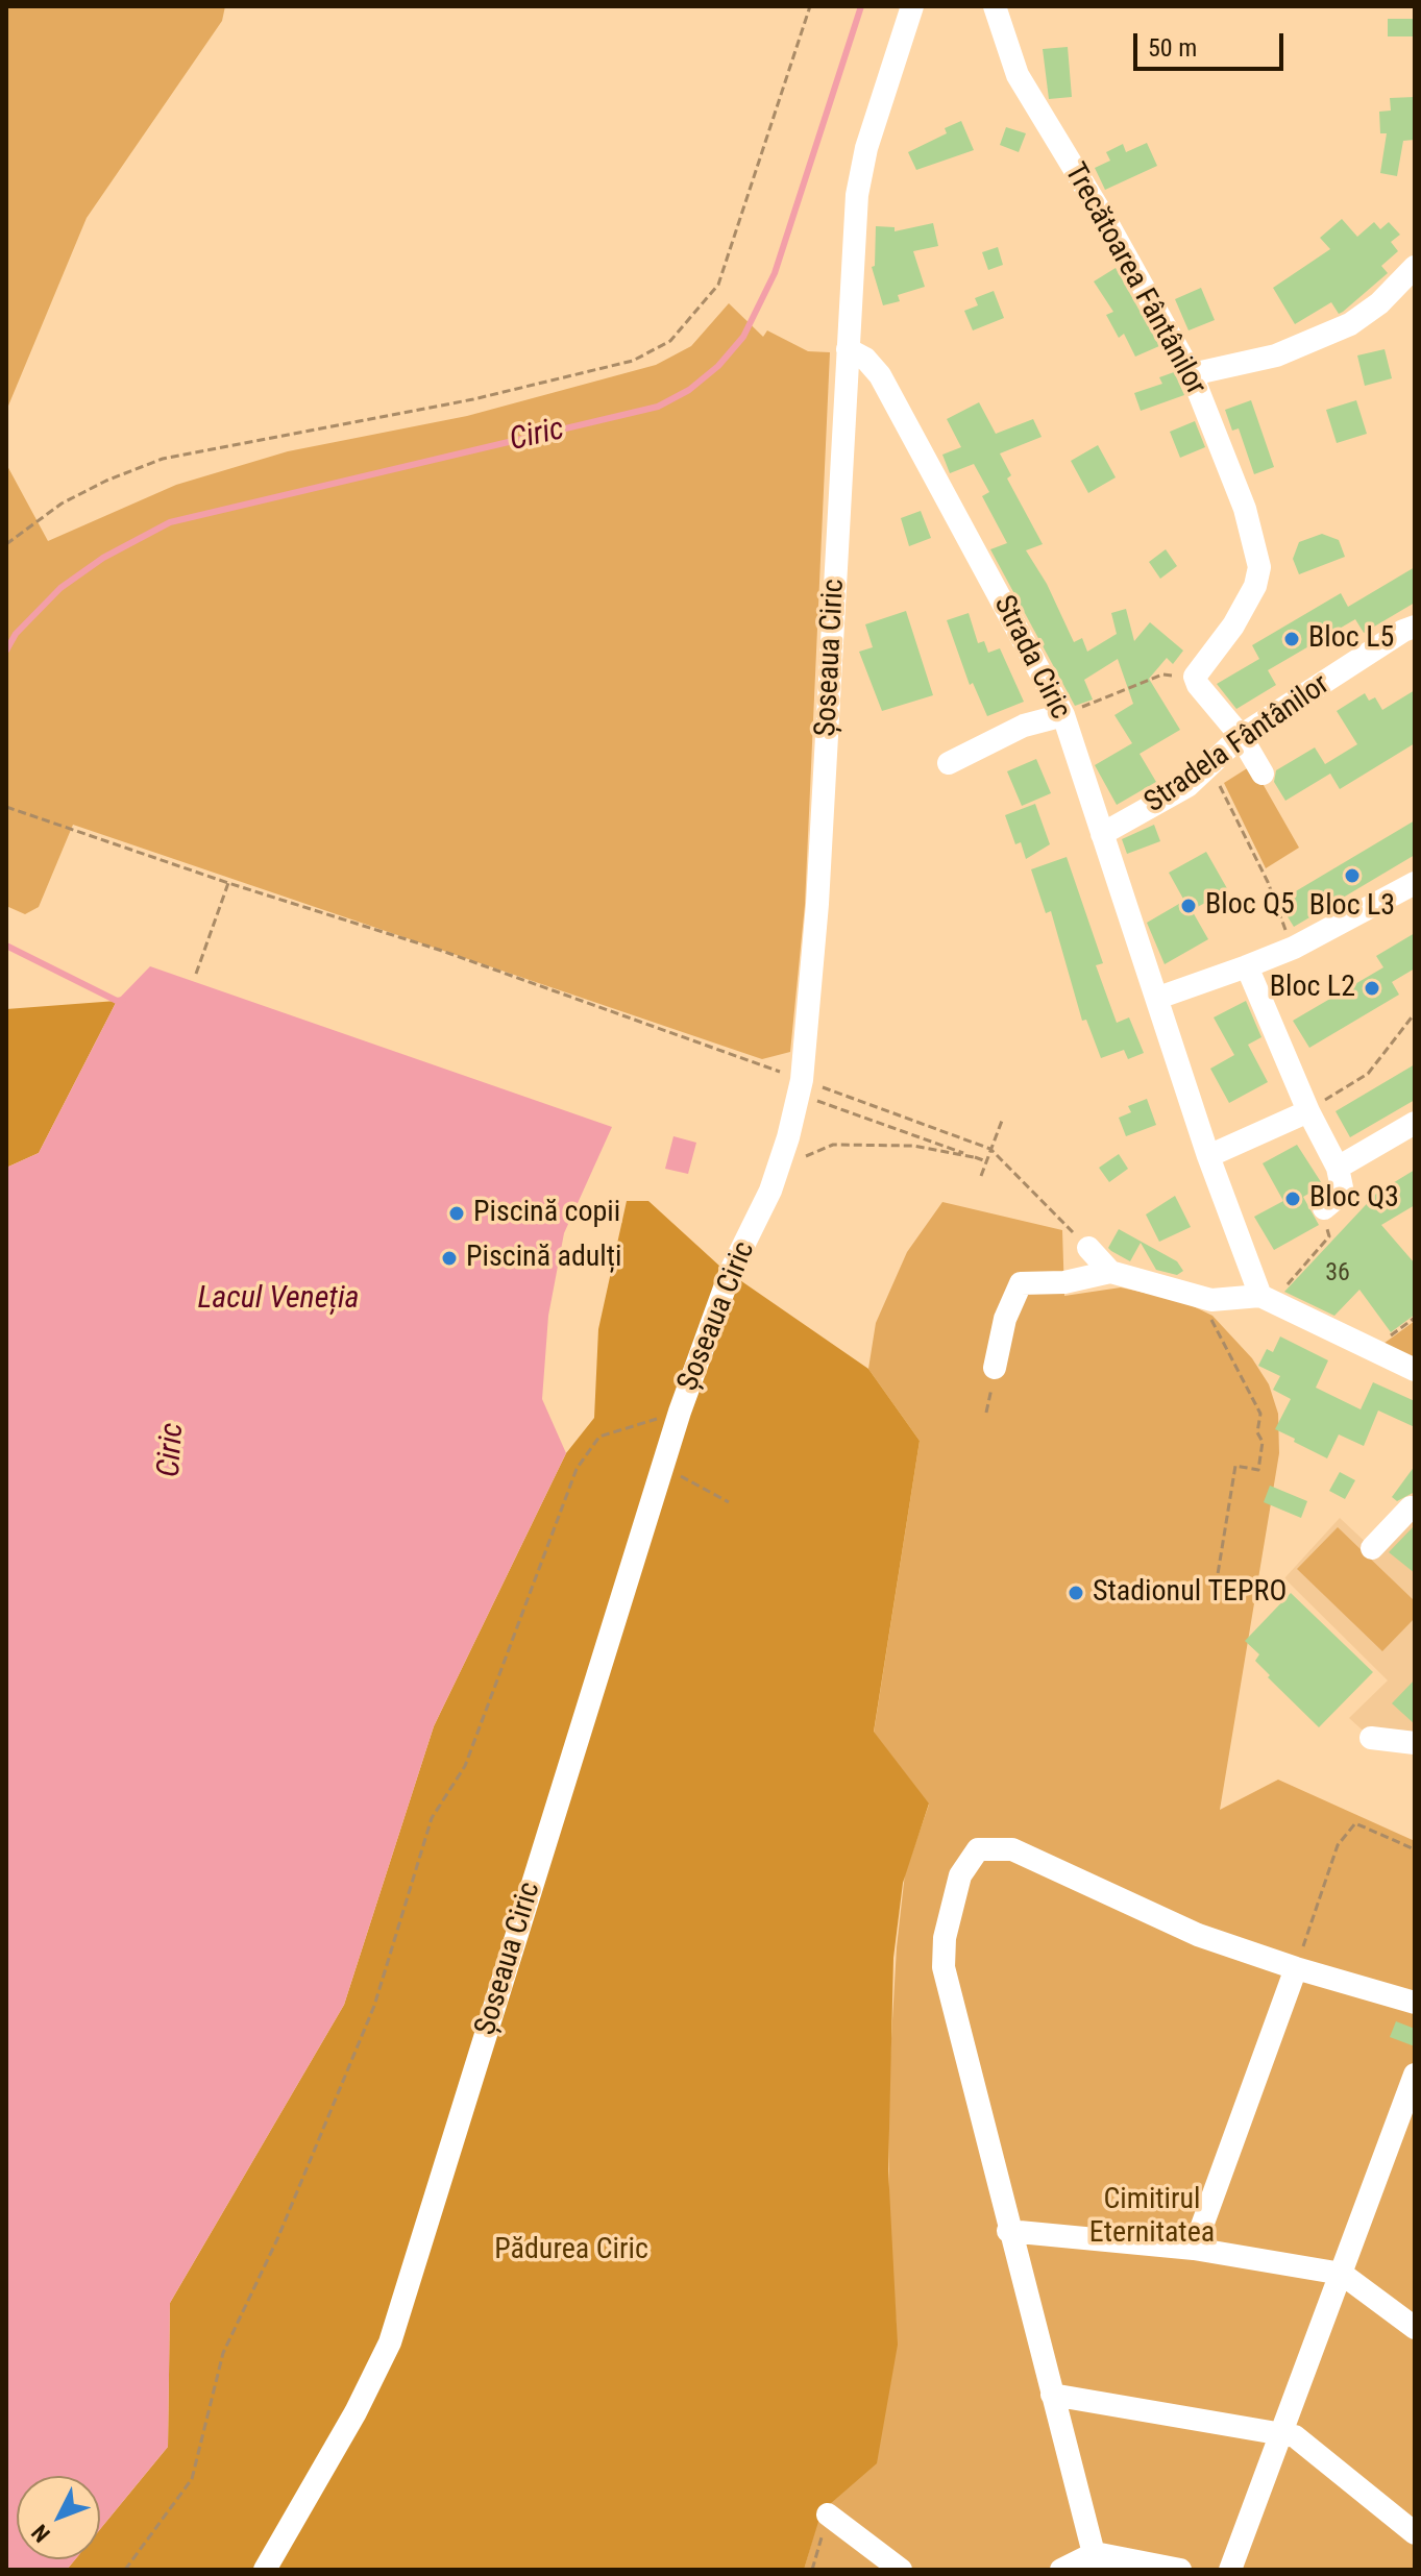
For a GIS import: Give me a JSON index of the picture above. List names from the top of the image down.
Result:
{
  "streets": {
    "street": [
      "Trecătoarea Fântânilor",
      "Șoseaua Ciric",
      "Strada Ciric",
      "Stradela Fântânilor"
    ]
  },
  "crossings": [
    ["Șoseaua Ciric", "Strada Ciric"],
    ["Strada Ciric", "Stradela Fântânilor"]
  ],
  "water": ["Ciric", "Lacul Veneția"],
  "parks": ["Cimitirul Eternitatea", "Pădurea Ciric"],
  "places": [
    "Bloc L5",
    "Bloc L3",
    "Bloc Q5",
    "Bloc L2",
    "Bloc Q3",
    "Piscină copii",
    "Piscină adulți",
    "Stadionul TEPRO"
  ],
  "house_numbers": ["36"],
  "scale_bar": "50 m",
  "north": "bottom left"
}
